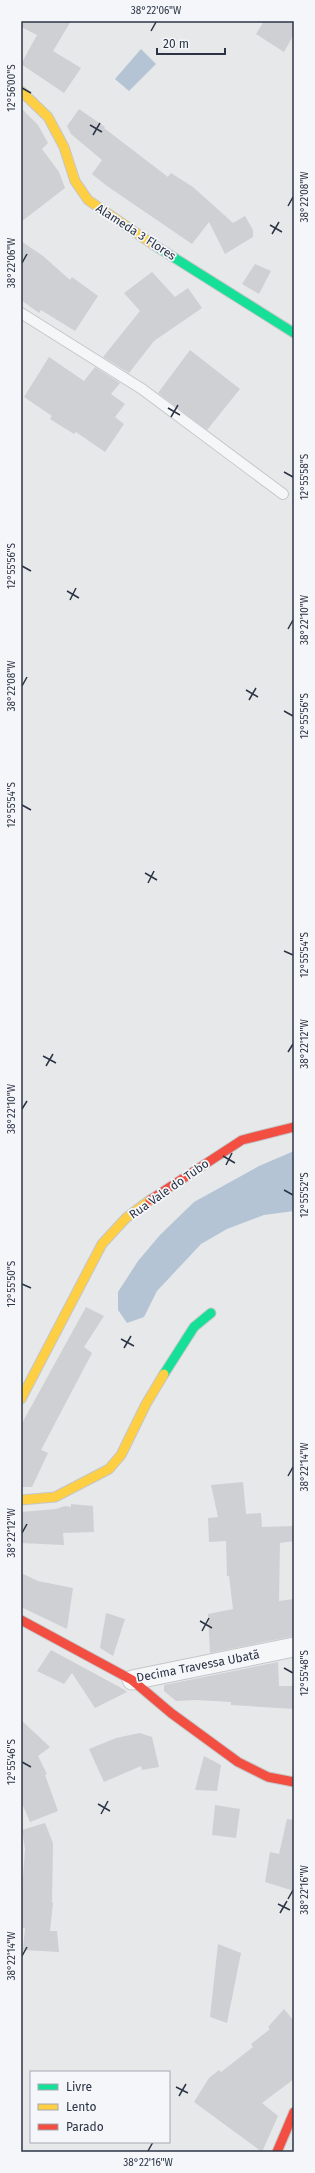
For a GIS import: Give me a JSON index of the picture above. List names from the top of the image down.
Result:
{
  "streets": {
    "street": ["Alameda 3 Flores", "Rua Vale do Tubo", "Decima Travessa Ubatã"]
  },
  "legend": ["Livre", "Lento", "Parado"],
  "scale_bar": "20 m",
  "coordinates": [
    "38°22'06\"W",
    "12°56'00\"S",
    "38°22'08\"W",
    "12°55'58\"S",
    "12°55'56\"S",
    "38°22'10\"W",
    "12°55'54\"S",
    "38°22'12\"W",
    "12°55'52\"S",
    "12°55'50\"S",
    "38°22'14\"W",
    "12°55'48\"S",
    "12°55'46\"S",
    "38°22'16\"W"
  ]
}
